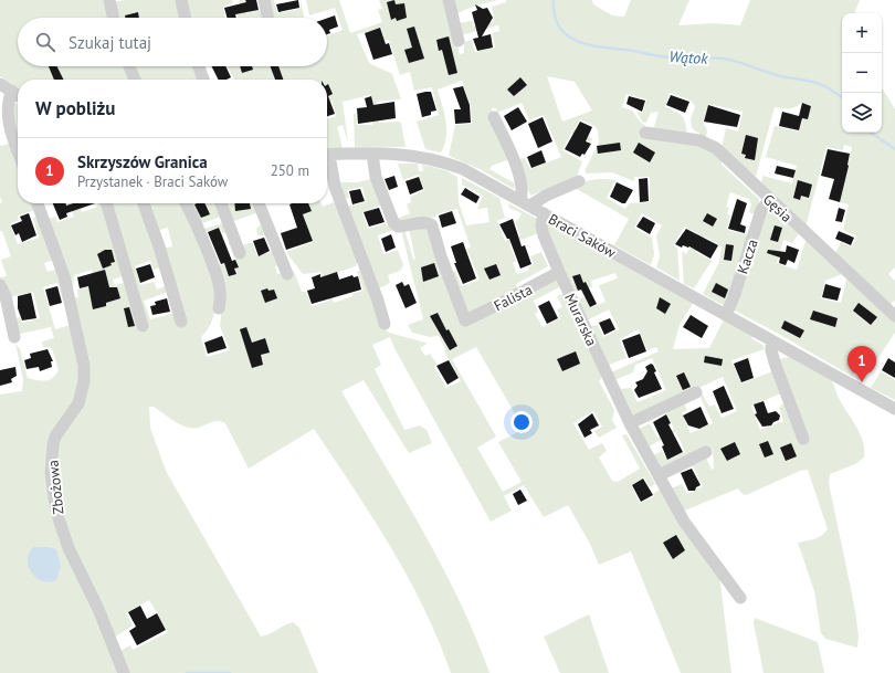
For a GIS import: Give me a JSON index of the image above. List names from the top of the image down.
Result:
{
  "streets": {
    "street": [
      "Gęsia",
      "Braci Saków",
      "Kacza",
      "Falista",
      "Murarska",
      "Zbożowa"
    ]
  },
  "crossings": [
    ["Gęsia", "Kacza"],
    ["Braci Saków", "Kacza"],
    ["Braci Saków", "Falista"],
    ["Braci Saków", "Murarska"],
    ["Falista", "Murarska"]
  ],
  "water": ["Wątok"],
  "page": {
    "map_buttons": ["+", "−"],
    "search": "Szukaj tutaj",
    "heading": "W pobliżu",
    "list": [
      {
        "mark": "1",
        "name": "Skrzyszów Granica",
        "note": "Przystanek · Braci Saków",
        "value": "250 m"
      }
    ],
    "pins": "1"
  }
}
